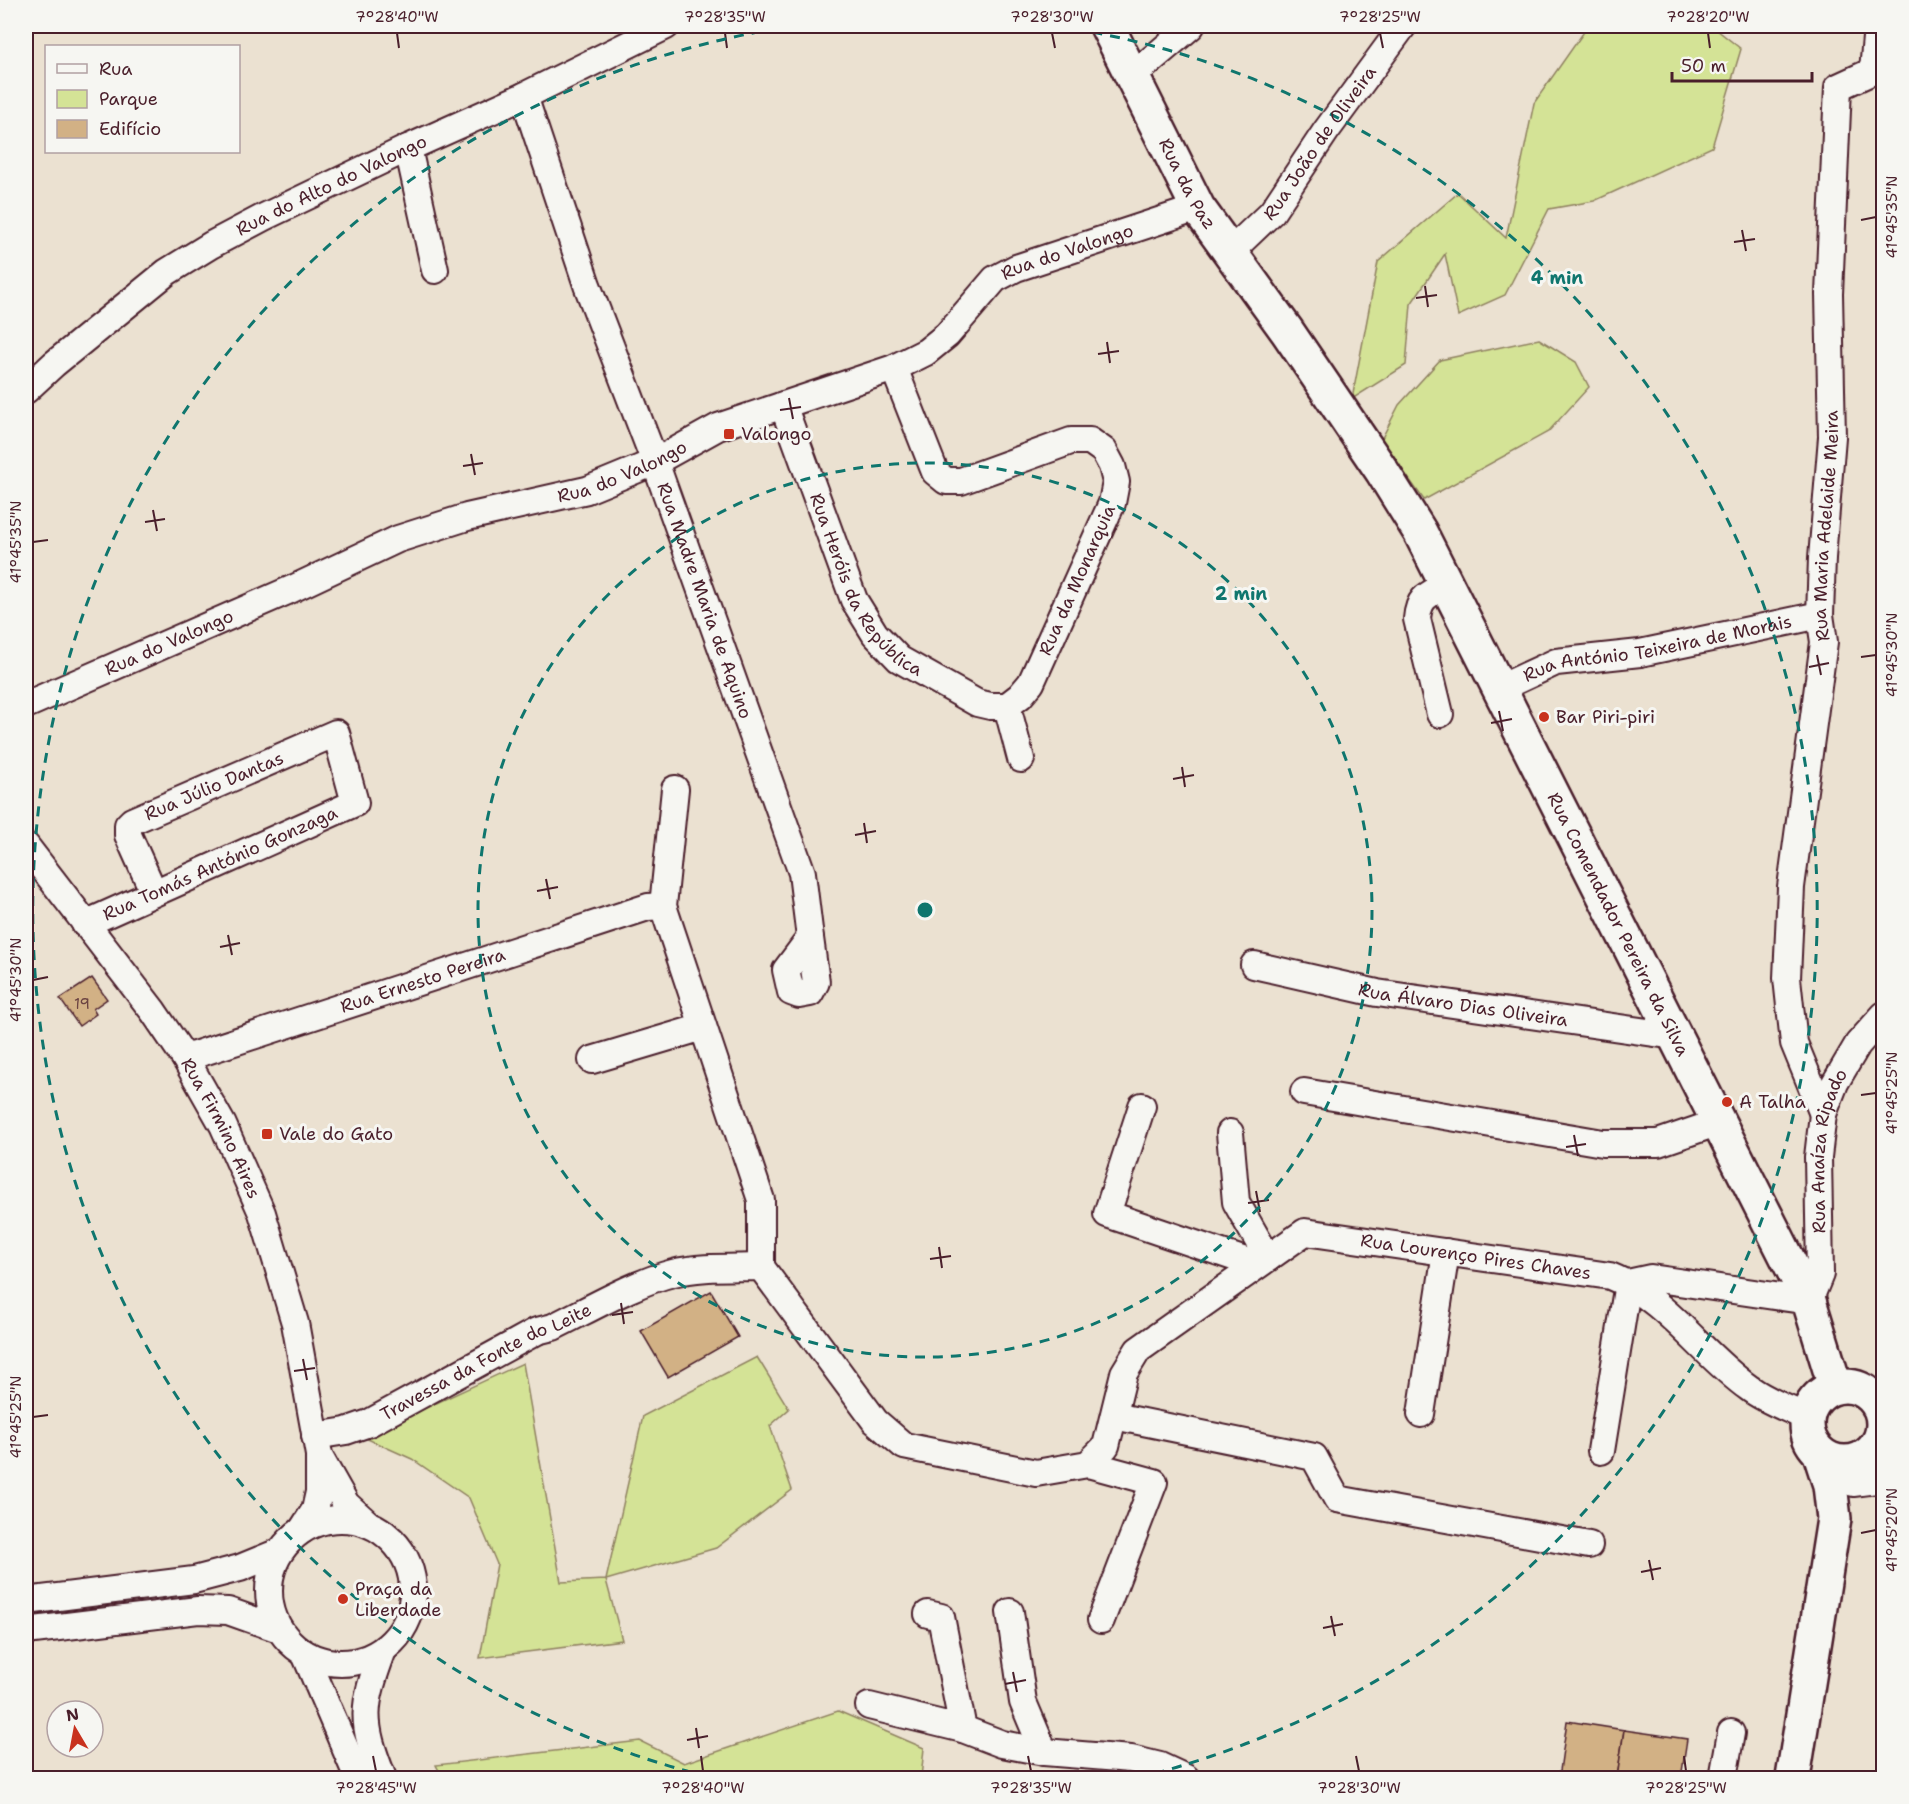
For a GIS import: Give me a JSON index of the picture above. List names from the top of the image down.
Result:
{
  "streets": {
    "main road": ["Rua da Paz", "Rua Comendador Pereira da Silva"],
    "street": [
      "Rua João de Oliveira",
      "Rua do Alto do Valongo",
      "Rua do Valongo",
      "Rua Maria Adelaide Meira",
      "Rua Heróis da República",
      "Rua da Monarquia",
      "Rua Madre Maria de Aquino",
      "Rua António Teixeira de Morais",
      "Rua Júlio Dantas",
      "Rua Tomás António Gonzaga",
      "Rua Ernesto Pereira",
      "Rua Álvaro Dias Oliveira",
      "Rua Firmino Aires",
      "Rua Anaíza Ripado",
      "Rua Lourenço Pires Chaves",
      "Travessa da Fonte do Leite"
    ]
  },
  "crossings": [
    ["Rua João de Oliveira", "Rua da Paz"],
    ["Rua da Paz", "Rua do Valongo"],
    ["Rua da Paz", "Rua Comendador Pereira da Silva"],
    ["Rua do Alto do Valongo", "Rua Madre Maria de Aquino"],
    ["Rua do Valongo", "Rua Heróis da República"],
    ["Rua do Valongo", "Rua da Monarquia"],
    ["Rua do Valongo", "Rua Madre Maria de Aquino"],
    ["Rua Maria Adelaide Meira", "Rua António Teixeira de Morais"],
    ["Rua Maria Adelaide Meira", "Rua Anaíza Ripado"],
    ["Rua Heróis da República", "Rua da Monarquia"],
    ["Rua António Teixeira de Morais", "Rua Comendador Pereira da Silva"],
    ["Rua Júlio Dantas", "Rua Tomás António Gonzaga"],
    ["Rua Tomás António Gonzaga", "Rua Firmino Aires"],
    ["Rua Comendador Pereira da Silva", "Rua Álvaro Dias Oliveira"],
    ["Rua Comendador Pereira da Silva", "Rua Anaíza Ripado"],
    ["Rua Comendador Pereira da Silva", "Rua Lourenço Pires Chaves"],
    ["Rua Ernesto Pereira", "Rua Firmino Aires"],
    ["Rua Firmino Aires", "Travessa da Fonte do Leite"]
  ],
  "places": {
    "transit": ["Valongo", "Vale do Gato"],
    "other": ["Bar Piri-piri", "A Talha", "Praça da Liberdade"]
  },
  "house_numbers": ["19"],
  "legend": ["Rua", "Parque", "Edifício"],
  "scale_bar": "50 m",
  "north": "top",
  "coordinates": [
    "7°28'40\"W",
    "7°28'35\"W",
    "7°28'30\"W",
    "7°28'25\"W",
    "7°28'20\"W",
    "41°45'35\"N",
    "41°45'30\"N",
    "41°45'25\"N",
    "41°45'20\"N",
    "7°28'45\"W"
  ],
  "rings": ["4 min", "2 min"]
}
